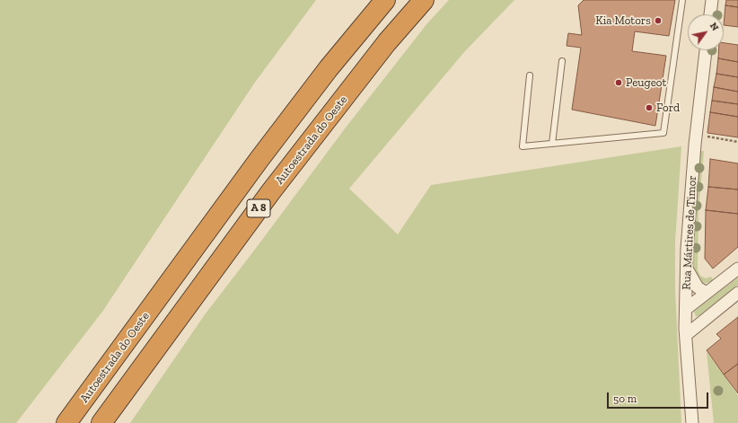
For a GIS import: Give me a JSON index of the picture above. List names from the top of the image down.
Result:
{
  "streets": {
    "highway": ["Autoestrada do Oeste", "A 8"],
    "street": ["Rua Mártires de Timor"]
  },
  "places": ["Kia Motors", "Peugeot", "Ford"],
  "scale_bar": "50 m",
  "north": "top right"
}
